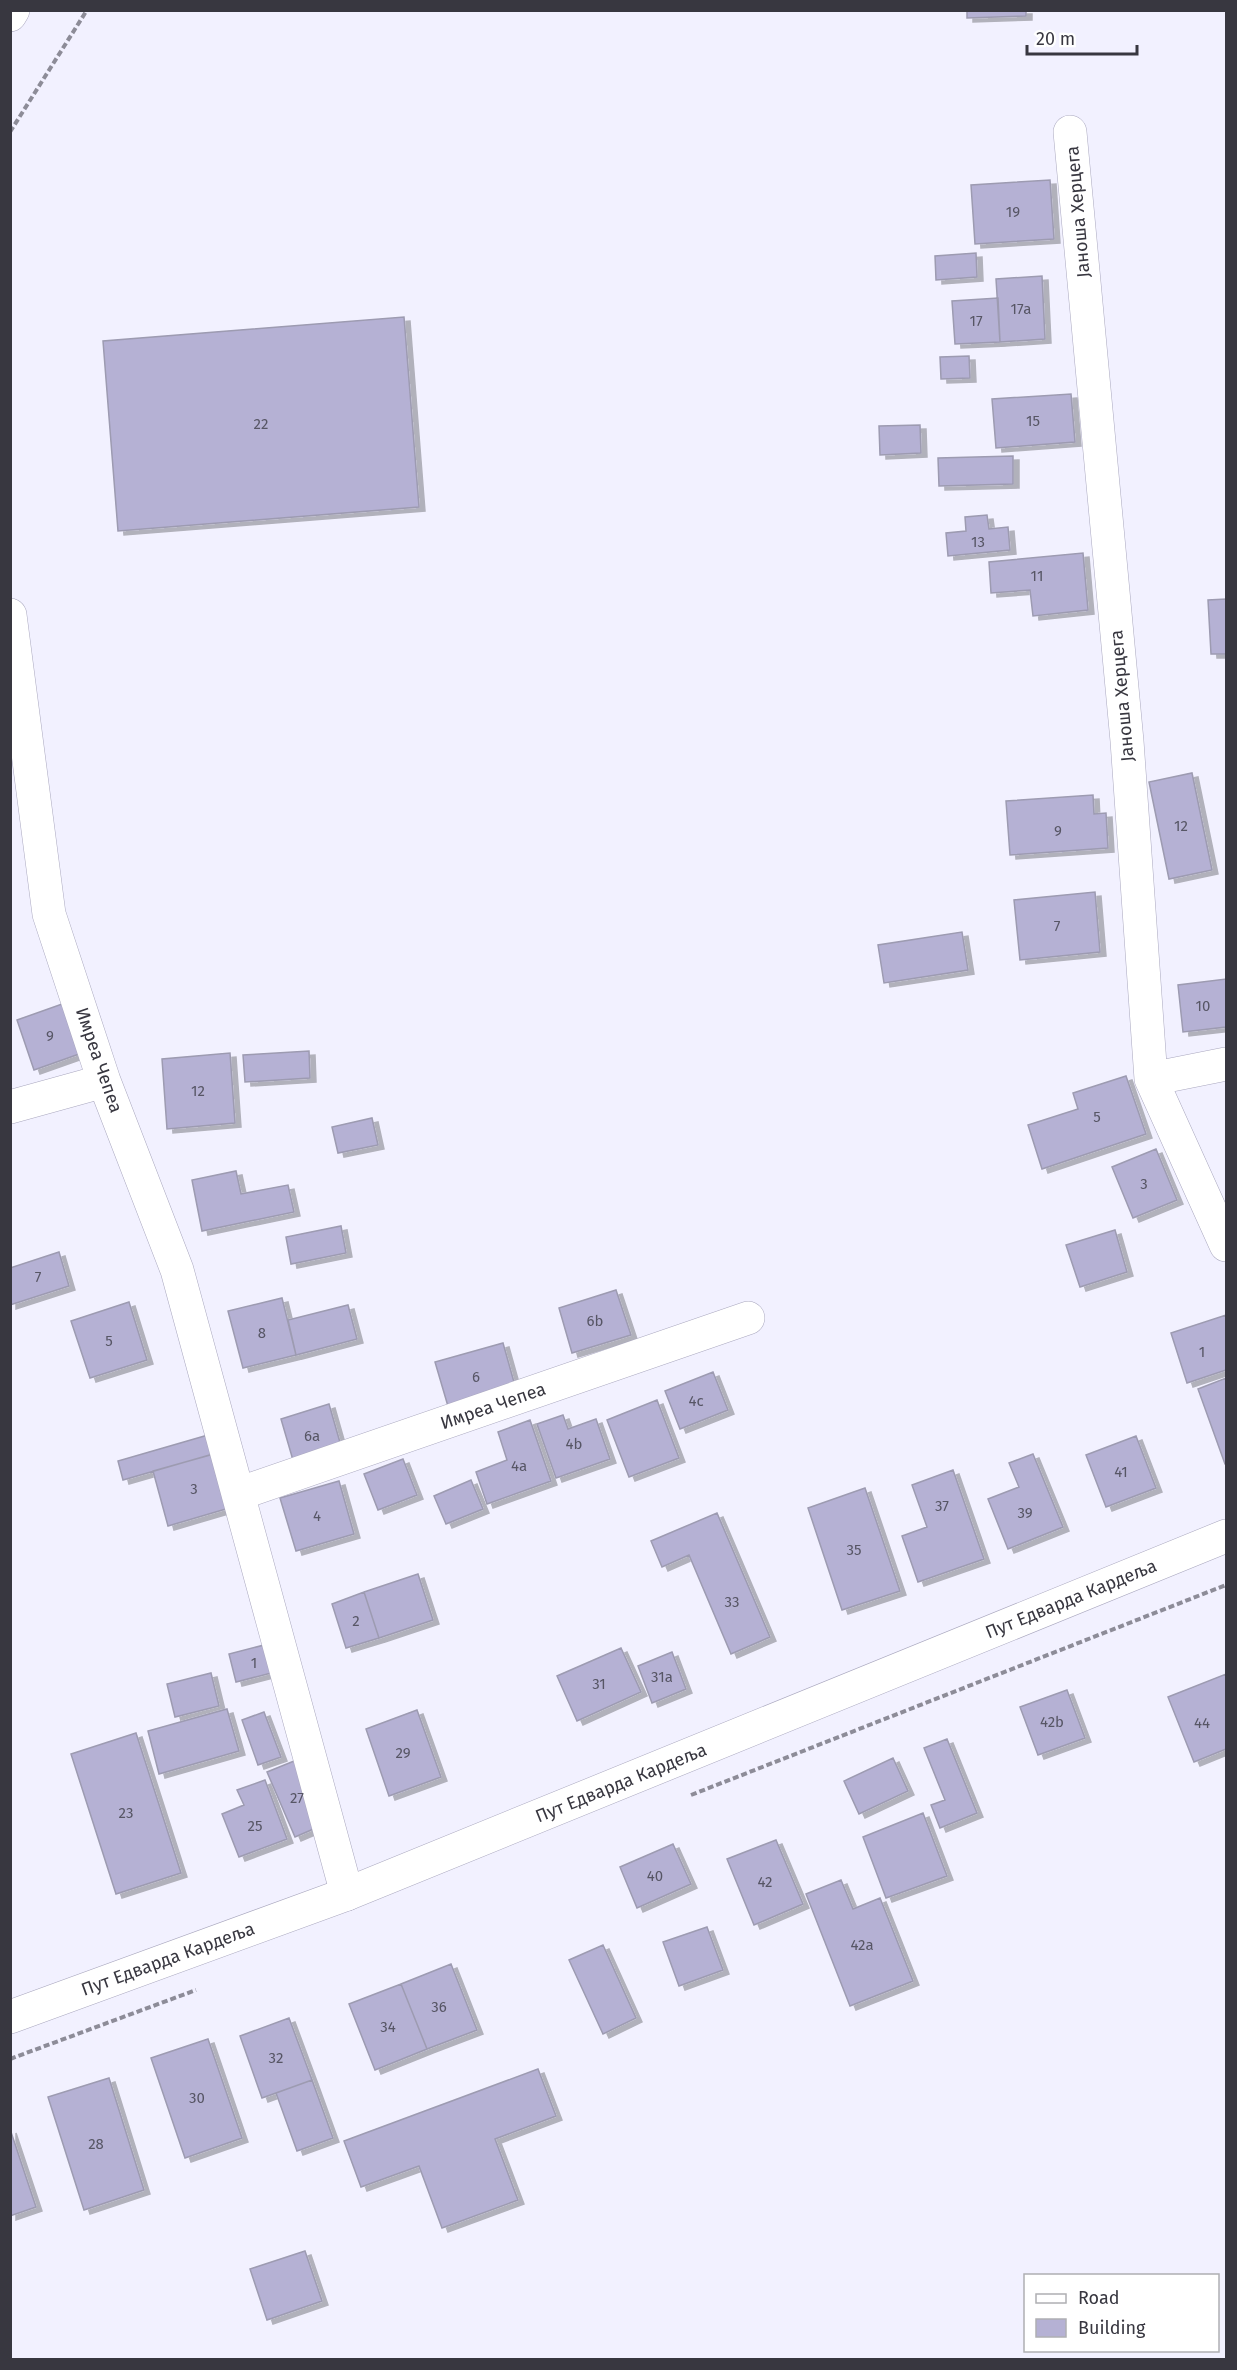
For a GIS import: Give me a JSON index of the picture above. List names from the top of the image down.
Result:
{
  "streets": {
    "street": ["Јаноша Херцега", "Имреа Чепеа", "Пут Едварда Кардеља"]
  },
  "crossings": [
    ["Имреа Чепеа", "Пут Едварда Кардеља"]
  ],
  "house_numbers": [
    "19",
    "17a",
    "17",
    "15",
    "22",
    "13",
    "11",
    "12",
    "9",
    "7",
    "10",
    "9",
    "12",
    "5",
    "3",
    "7",
    "6b",
    "8",
    "5",
    "1",
    "6",
    "4c",
    "6a",
    "4b",
    "4a",
    "41",
    "3",
    "37",
    "39",
    "4",
    "35",
    "33",
    "2",
    "1",
    "31a",
    "31",
    "42b",
    "44",
    "29",
    "27",
    "23",
    "25",
    "40",
    "42",
    "42a",
    "36",
    "34",
    "32",
    "30",
    "28"
  ],
  "legend": ["Road", "Building"],
  "scale_bar": "20 m"
}
